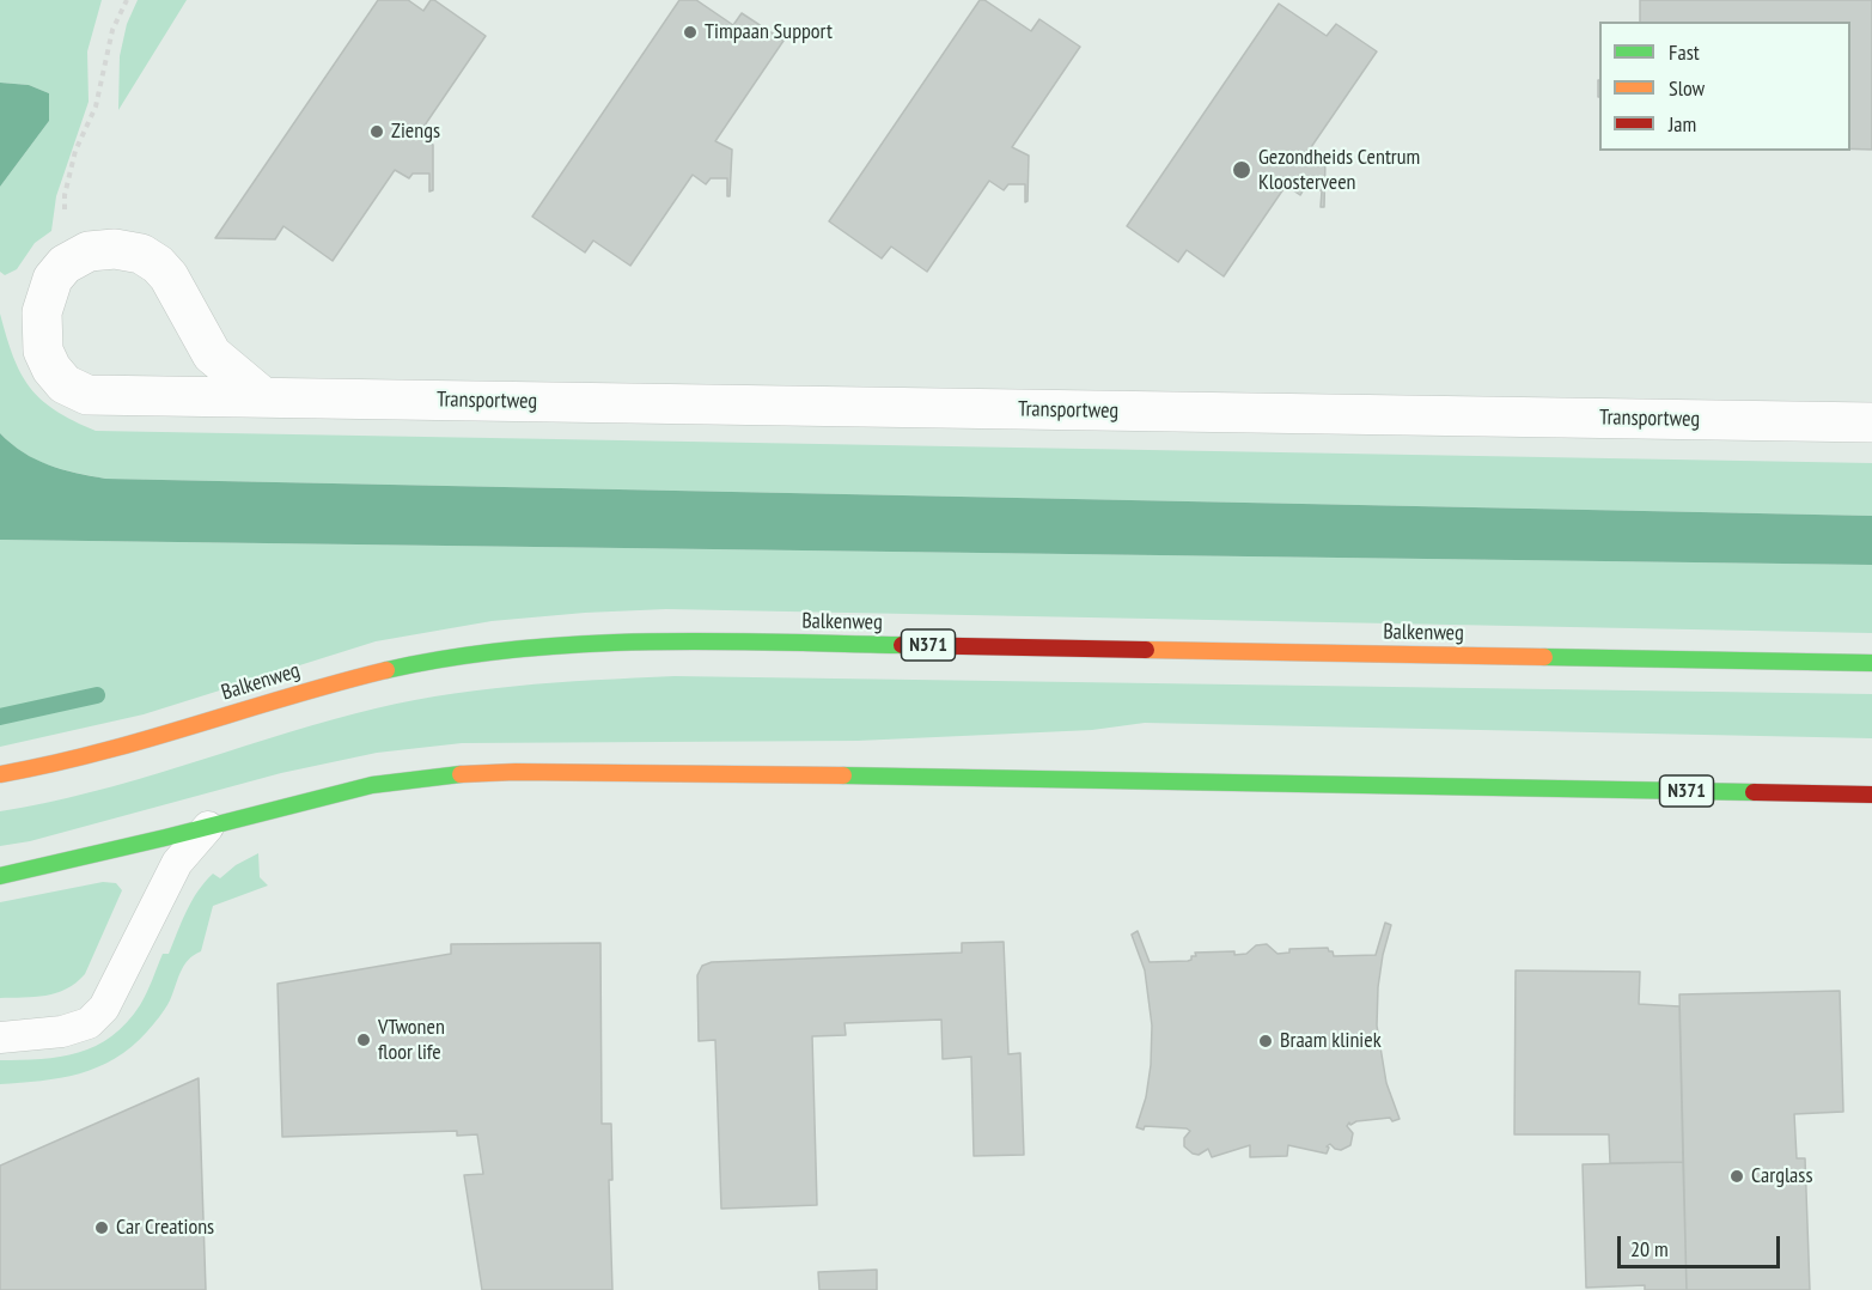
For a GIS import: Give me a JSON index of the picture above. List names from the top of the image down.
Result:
{
  "streets": {
    "main road": ["Balkenweg", "N371"],
    "street": ["Transportweg"]
  },
  "places": [
    "Timpaan Support",
    "Ziengs",
    "Gezondheids Centrum Kloosterveen",
    "VTwonen floor life",
    "Braam kliniek",
    "Carglass",
    "Car Creations"
  ],
  "legend": ["Fast", "Slow", "Jam"],
  "scale_bar": "20 m"
}
